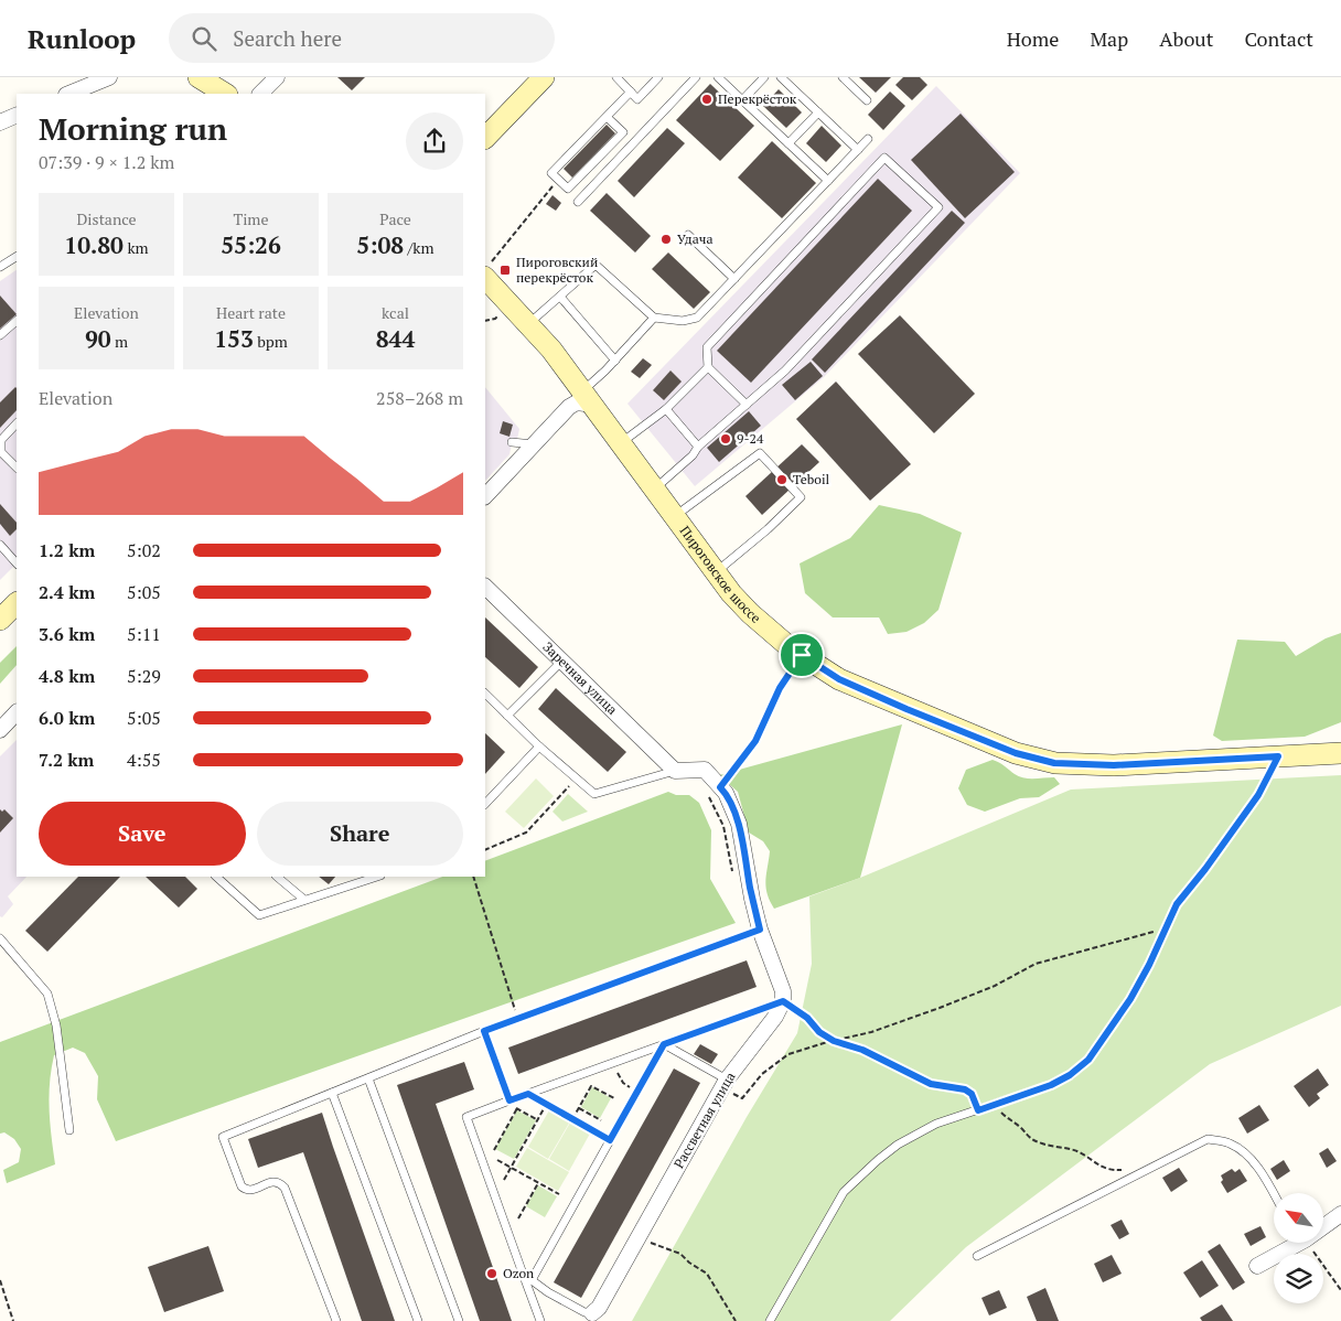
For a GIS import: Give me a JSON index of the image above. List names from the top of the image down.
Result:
{
  "streets": {
    "main road": ["Пироговское шоссе"],
    "street": ["Заречная улица", "Рассветная улица"]
  },
  "places": {
    "other": [
      "Перекрёсток",
      "Удача",
      "9-24",
      "Teboil",
      "Ozon"
    ],
    "transit": ["Пироговский перекрёсток"]
  },
  "north": "top left",
  "page": {
    "header": "Runloop",
    "search": "Search here",
    "nav": [
      "Home",
      "Map",
      "About",
      "Contact"
    ],
    "heading": ["Morning run", "07:39 · 9 × 1.2 km"],
    "stats": [
      ["Distance", "10.80 km"],
      ["Time", "55:26"],
      ["Pace", "5:08 /km"],
      ["Elevation", "90 m"],
      ["Heart rate", "153 bpm"],
      ["kcal", "844"]
    ],
    "chart": ["Elevation", "258–268 m"],
    "list": [
      {
        "name": "1.2 km",
        "note": "5:02"
      },
      {
        "name": "2.4 km",
        "note": "5:05"
      },
      {
        "name": "3.6 km",
        "note": "5:11"
      },
      {
        "name": "4.8 km",
        "note": "5:29"
      },
      {
        "name": "6.0 km",
        "note": "5:05"
      },
      {
        "name": "7.2 km",
        "note": "4:55"
      }
    ],
    "buttons": ["Save", "Share"]
  }
}
